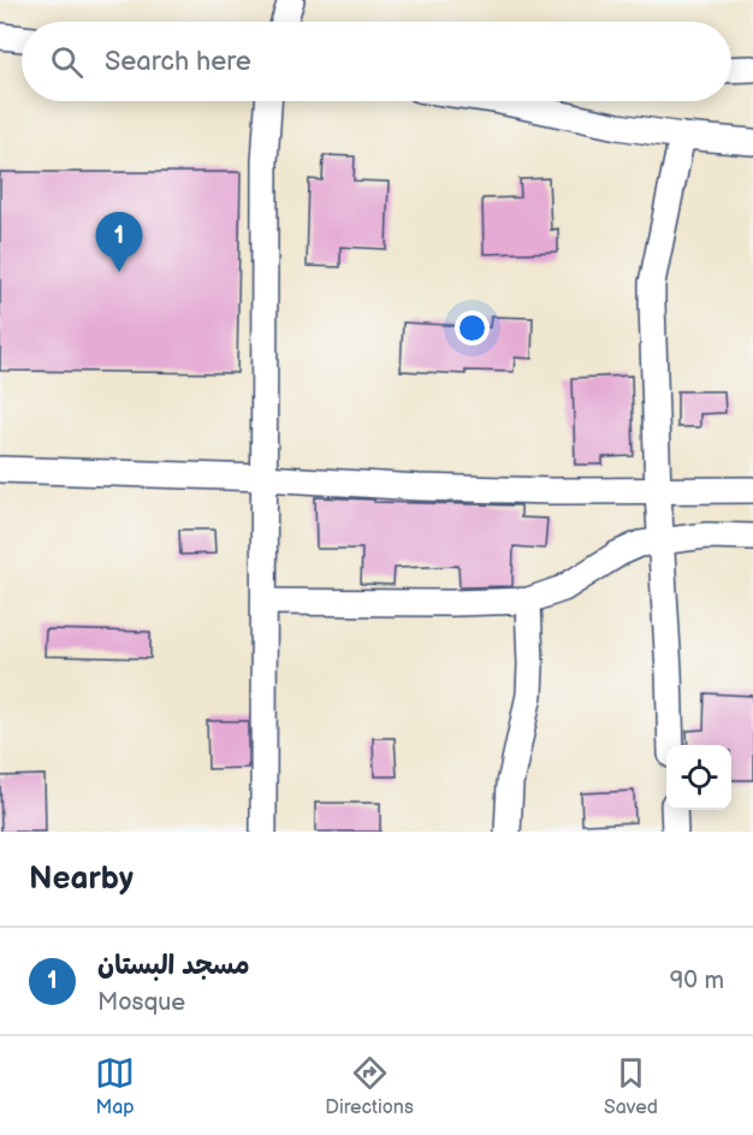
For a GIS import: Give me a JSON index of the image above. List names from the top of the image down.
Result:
{
  "page": {
    "search": "Search here",
    "pins": "1",
    "heading": "Nearby",
    "list": [
      {
        "mark": "1",
        "name": "مسجد البستان",
        "note": "Mosque",
        "value": "90 m"
      }
    ],
    "nav": ["Map", "Directions", "Saved"]
  }
}
